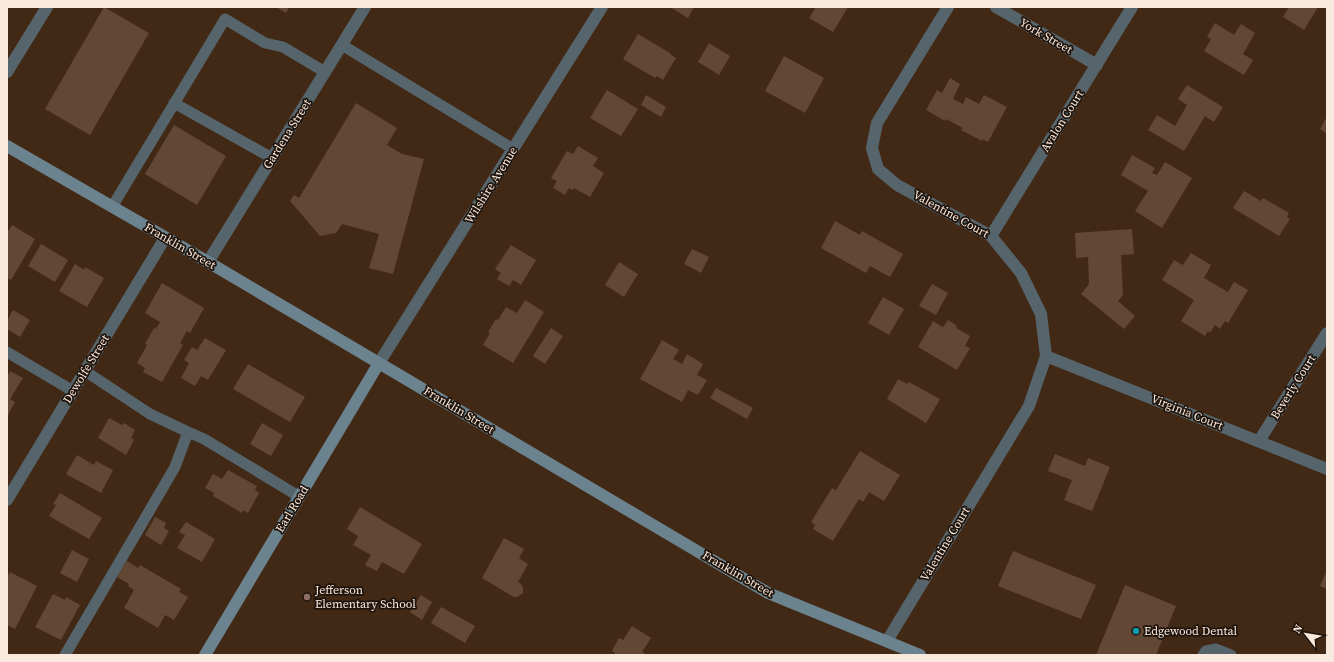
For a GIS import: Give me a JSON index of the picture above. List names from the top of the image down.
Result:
{
  "streets": {
    "main road": ["Franklin Street", "Earl Road"],
    "street": [
      "York Street",
      "Avalon Court",
      "Gardena Street",
      "Wilshire Avenue",
      "Valentine Court",
      "Dewolfe Street",
      "Beverly Court",
      "Virginia Court"
    ]
  },
  "crossings": [
    ["York Street", "Avalon Court"],
    ["Avalon Court", "Valentine Court"],
    ["Gardena Street", "Franklin Street"],
    ["Wilshire Avenue", "Franklin Street"],
    ["Wilshire Avenue", "Earl Road"],
    ["Valentine Court", "Franklin Street"],
    ["Valentine Court", "Virginia Court"],
    ["Franklin Street", "Dewolfe Street"],
    ["Franklin Street", "Earl Road"],
    ["Beverly Court", "Virginia Court"]
  ],
  "places": ["Jefferson Elementary School", "Edgewood Dental"],
  "north": "top left"
}
